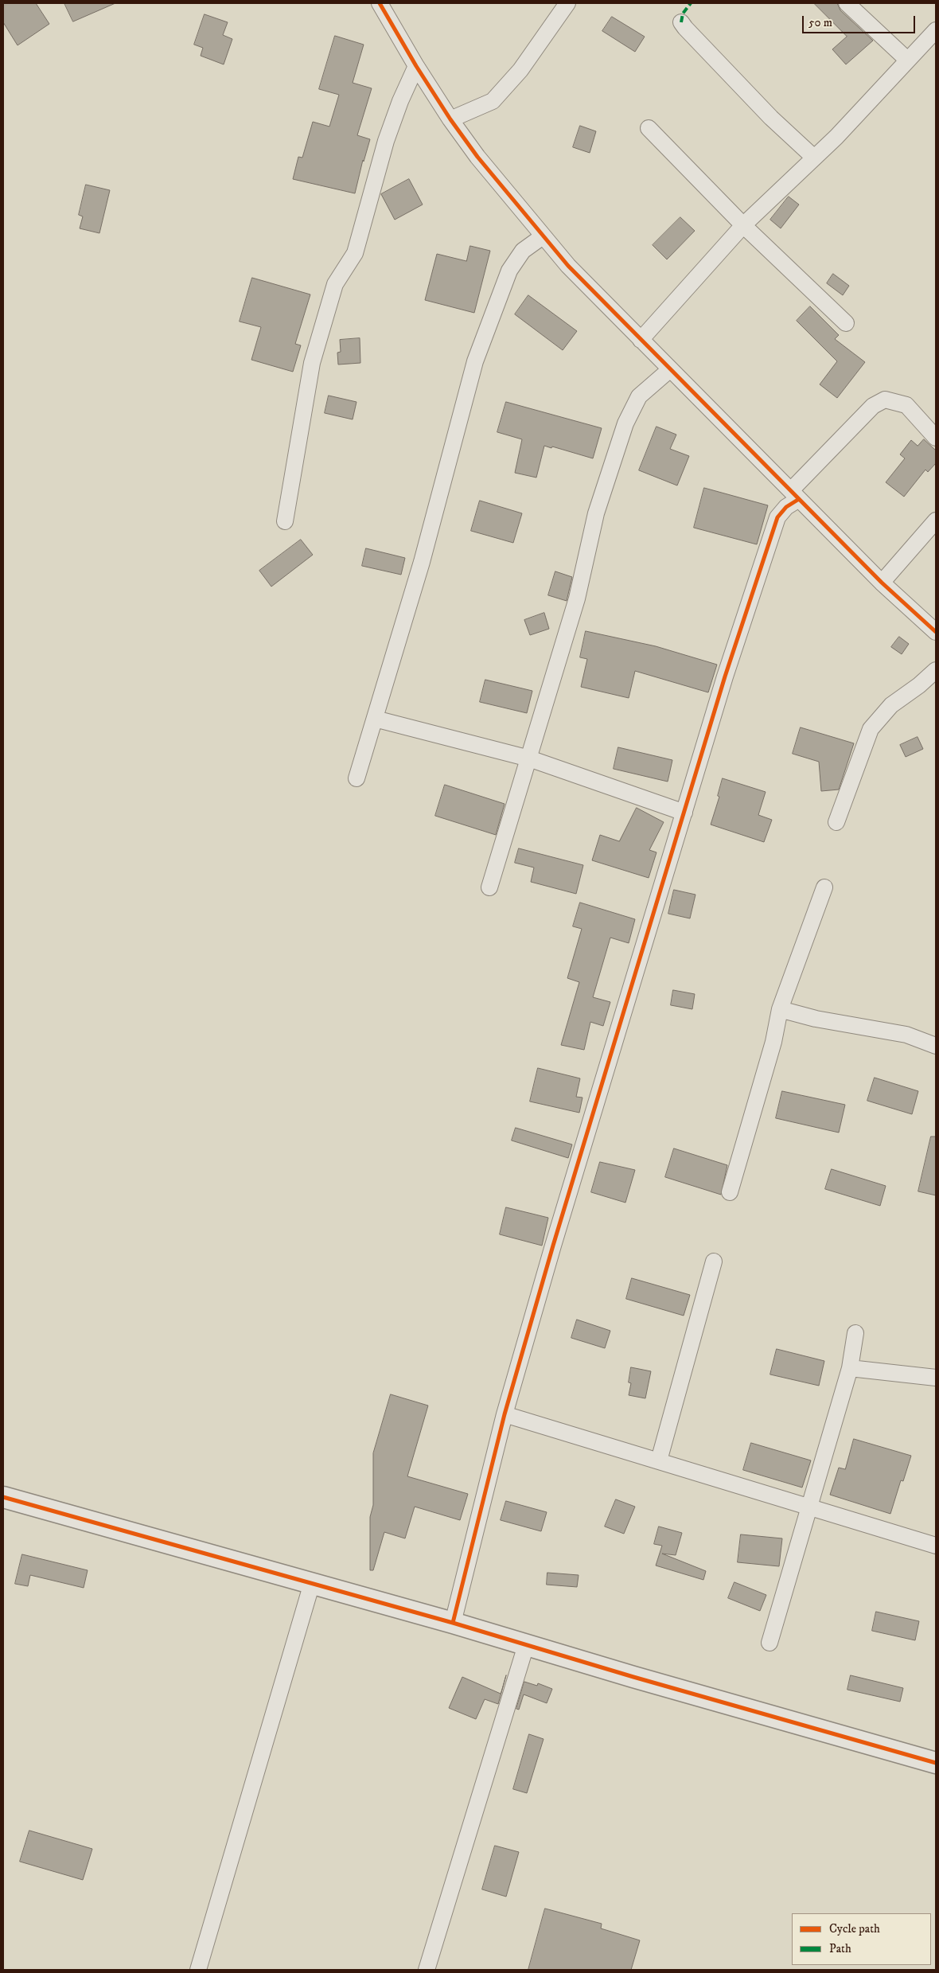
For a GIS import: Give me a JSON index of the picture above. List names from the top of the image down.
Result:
{
  "legend": ["Cycle path", "Path"],
  "scale_bar": "50 m"
}
